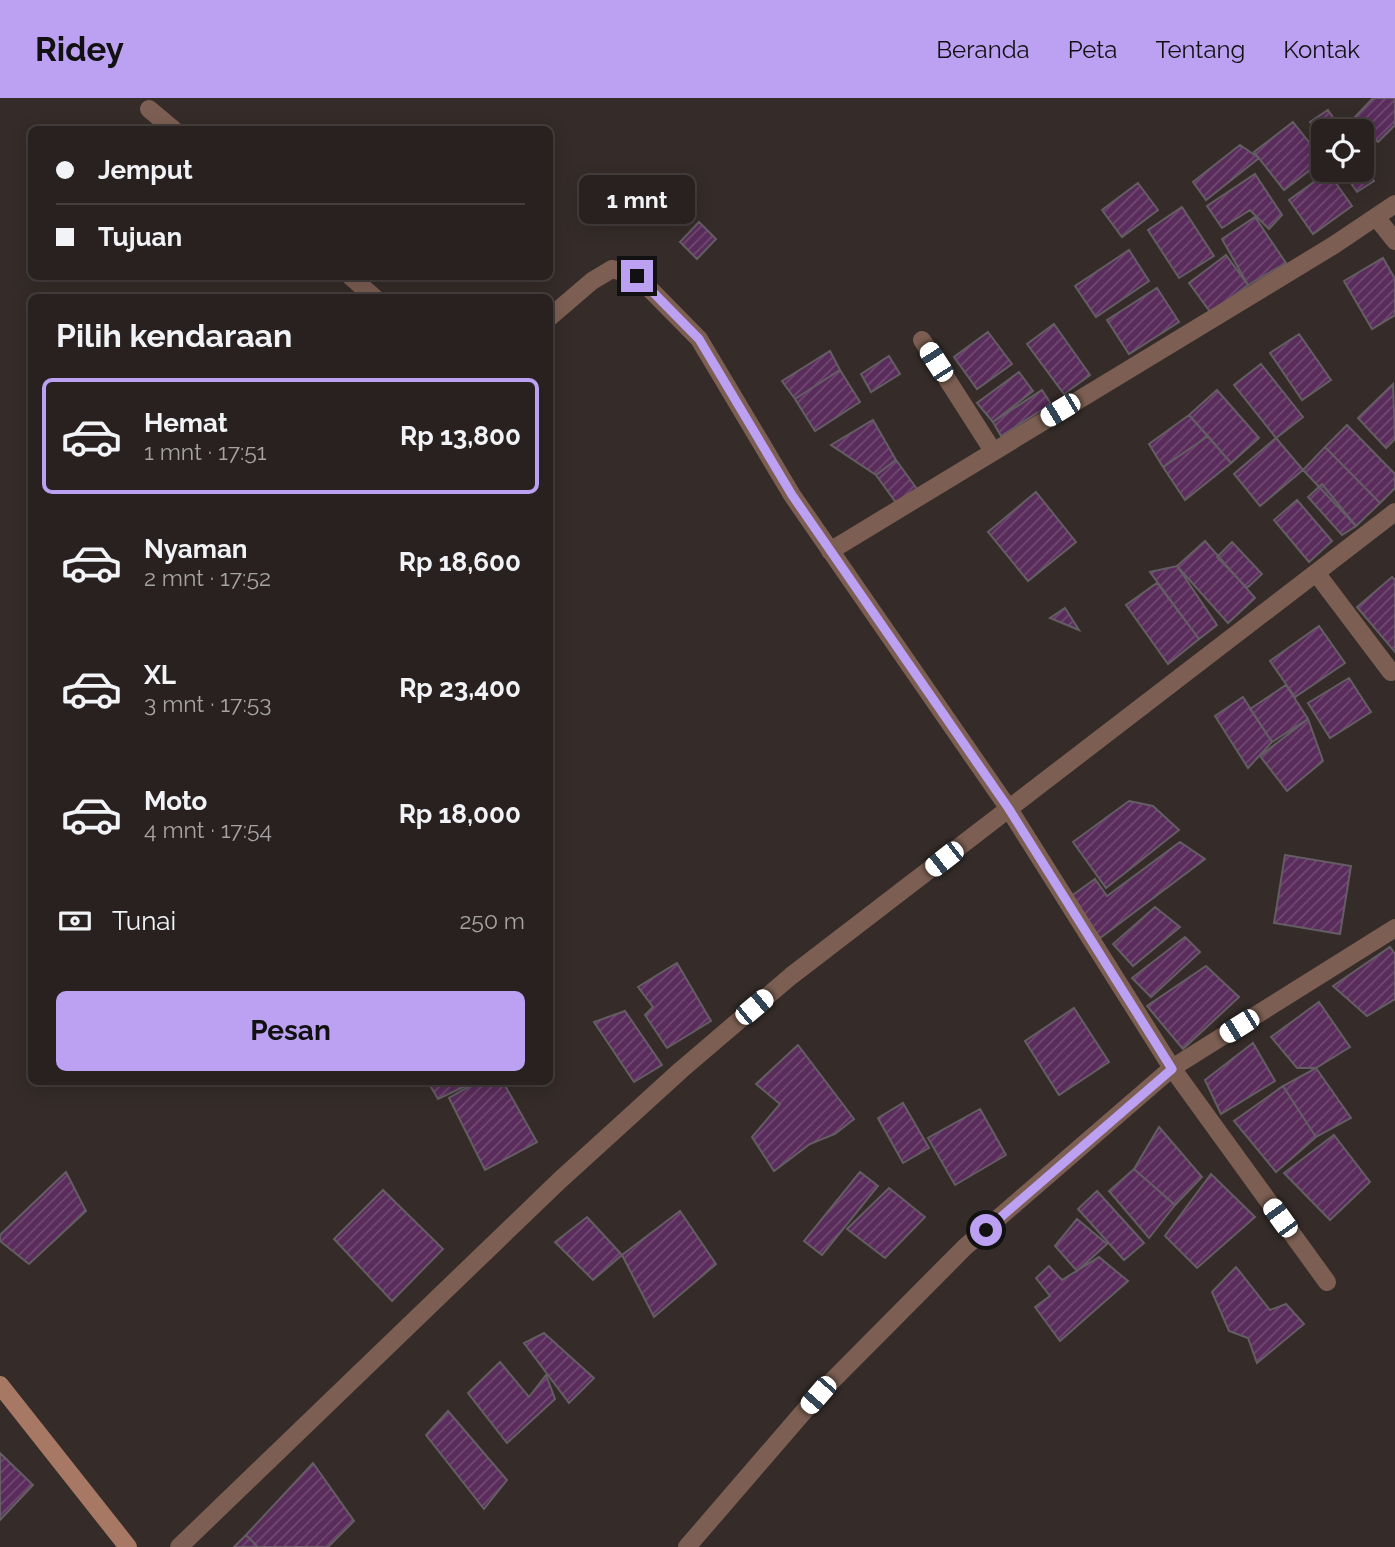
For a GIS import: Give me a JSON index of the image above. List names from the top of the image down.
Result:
{
  "page": {
    "header": "Ridey",
    "nav": [
      "Beranda",
      "Peta",
      "Tentang",
      "Kontak"
    ],
    "banner": ["Jemput", "Tujuan"],
    "bubble": "1 mnt",
    "heading": "Pilih kendaraan",
    "list": [
      {
        "name": "Hemat",
        "note": "1 mnt · 17:51",
        "value": "Rp 13,800"
      },
      {
        "name": "Nyaman",
        "note": "2 mnt · 17:52",
        "value": "Rp 18,600"
      },
      {
        "name": "XL",
        "note": "3 mnt · 17:53",
        "value": "Rp 23,400"
      },
      {
        "name": "Moto",
        "note": "4 mnt · 17:54",
        "value": "Rp 18,000"
      }
    ],
    "pay": ["Tunai", "250 m"],
    "buttons": "Pesan"
  }
}
